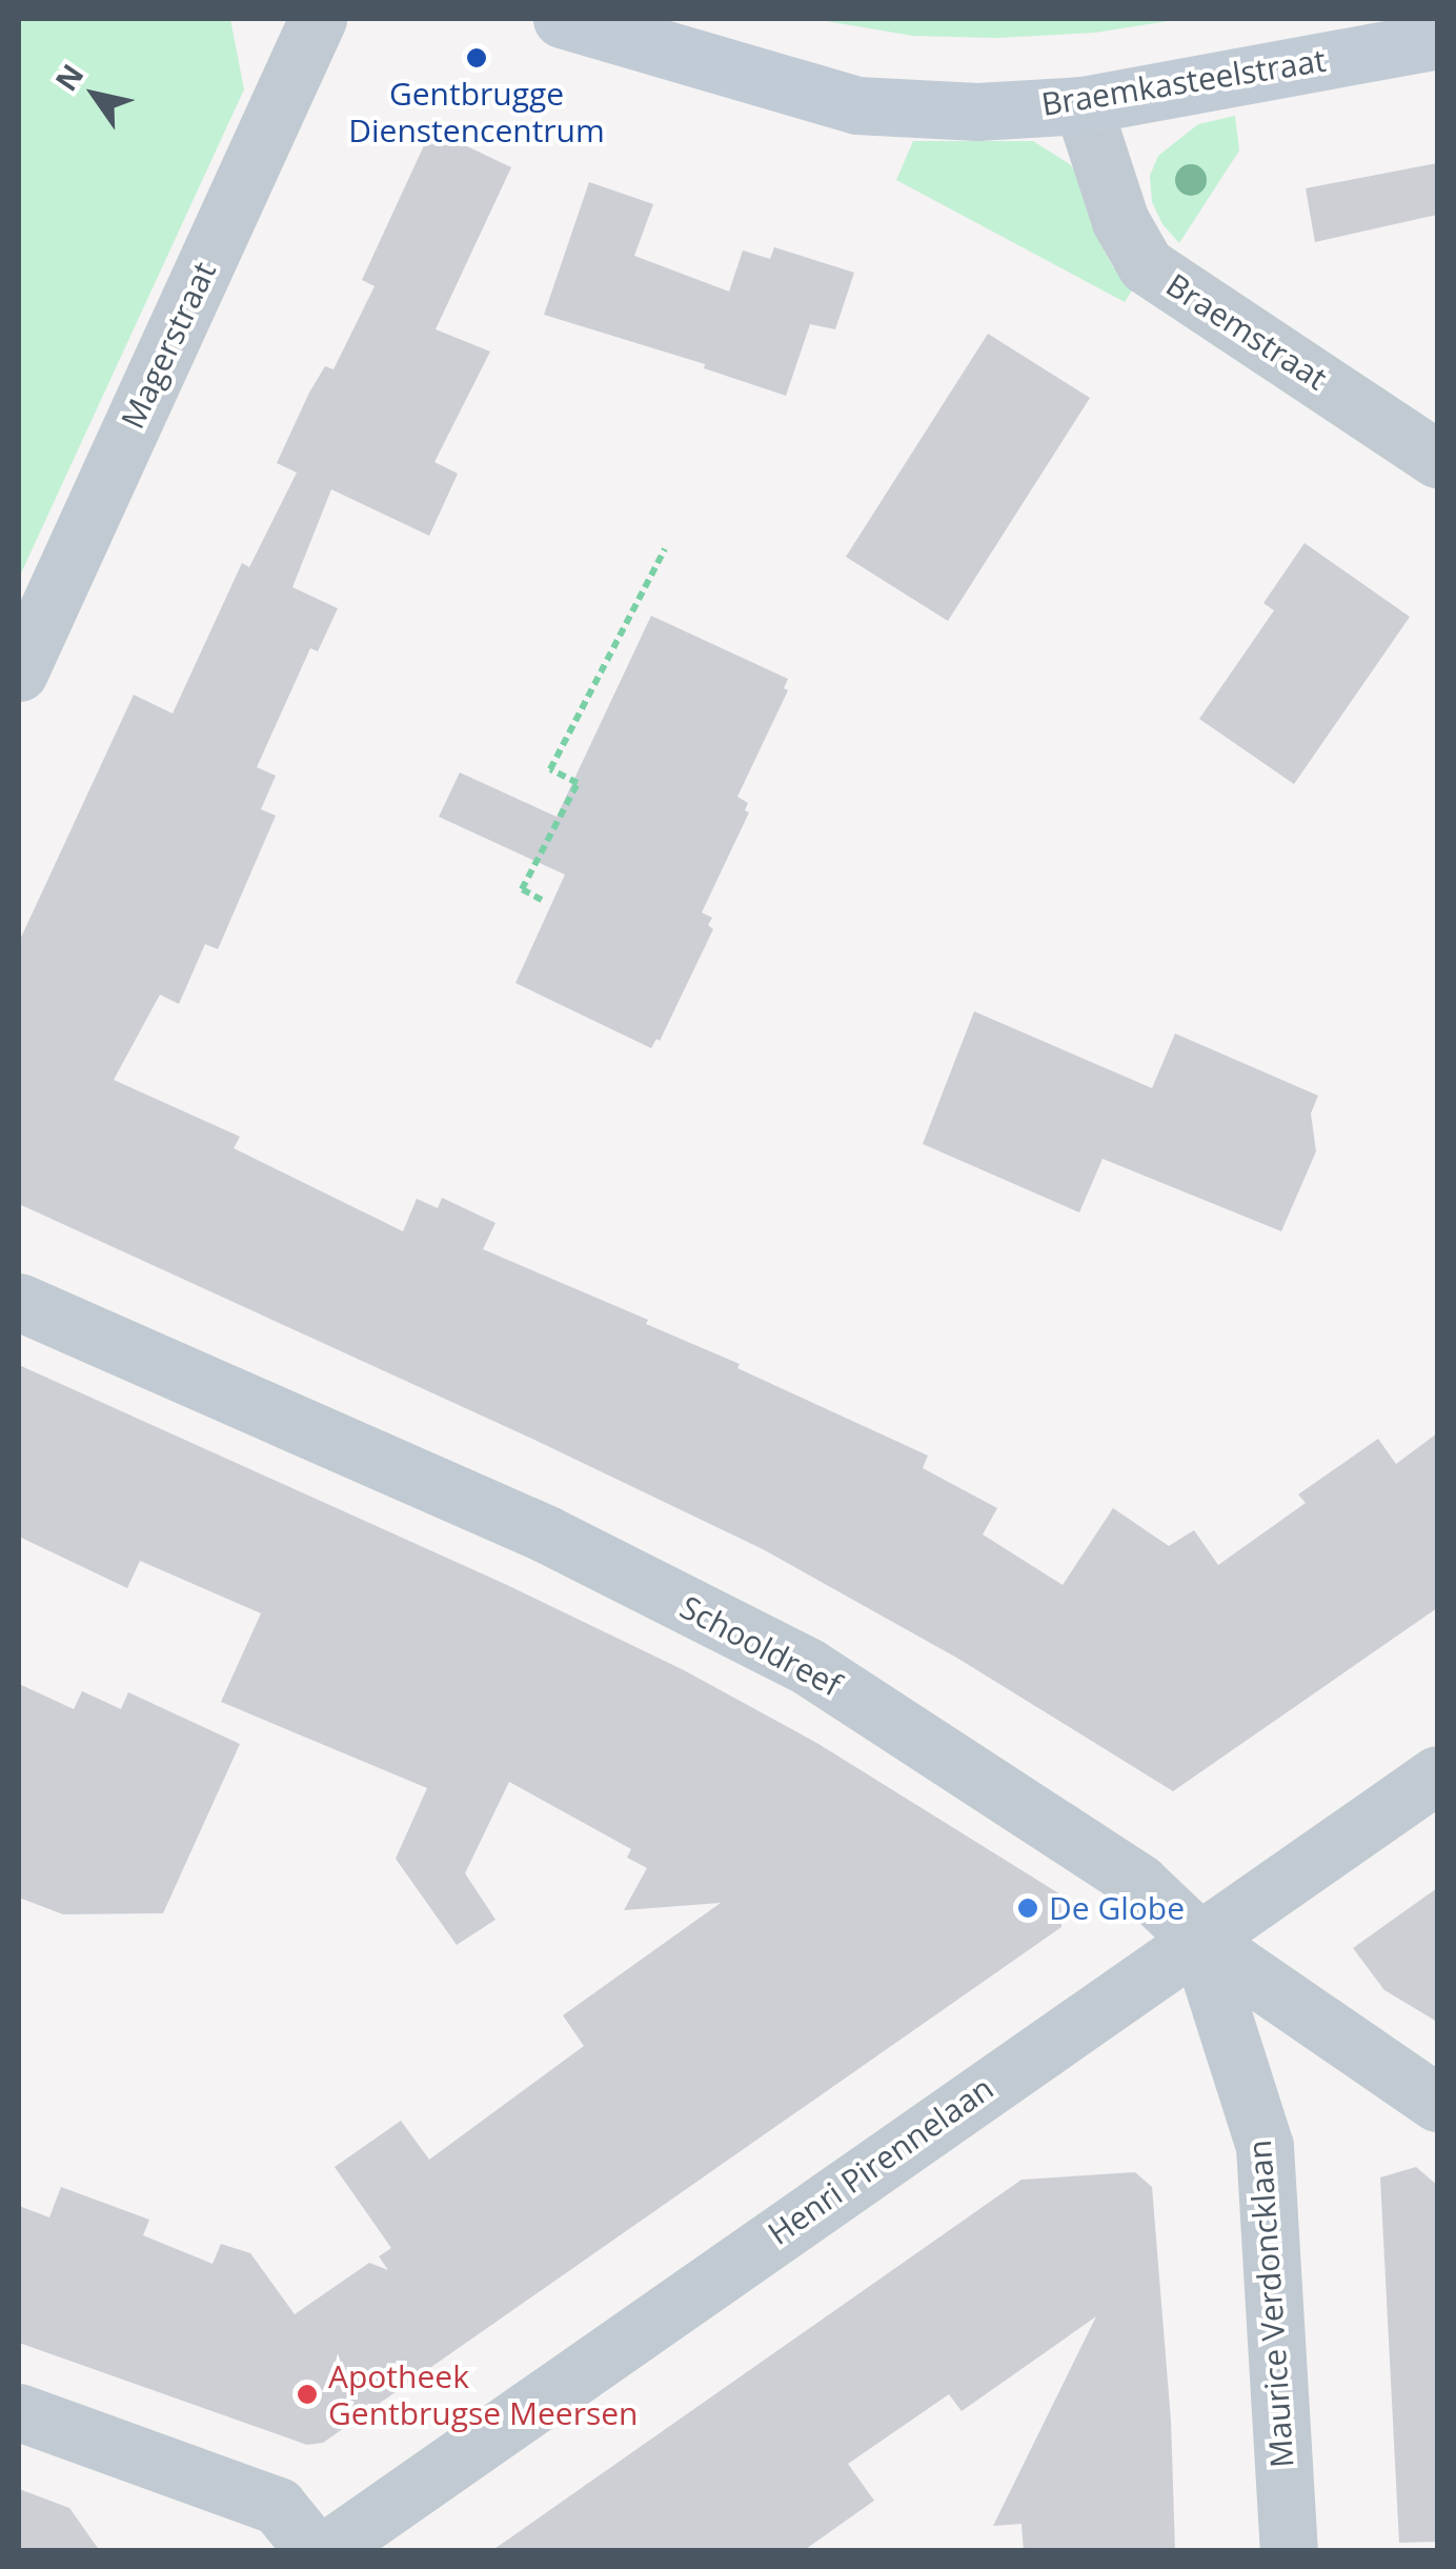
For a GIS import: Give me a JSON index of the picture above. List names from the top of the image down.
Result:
{
  "streets": {
    "street": [
      "Braemkasteelstraat",
      "Braemstraat",
      "Magerstraat",
      "Schooldreef",
      "Henri Pirennelaan",
      "Maurice Verdoncklaan"
    ]
  },
  "crossings": [
    ["Braemkasteelstraat", "Braemstraat"],
    ["Schooldreef", "Henri Pirennelaan"],
    ["Schooldreef", "Maurice Verdoncklaan"],
    ["Henri Pirennelaan", "Maurice Verdoncklaan"]
  ],
  "places": ["Gentbrugge Dienstencentrum", "De Globe", "Apotheek Gentbrugse Meersen"],
  "north": "top left"
}
